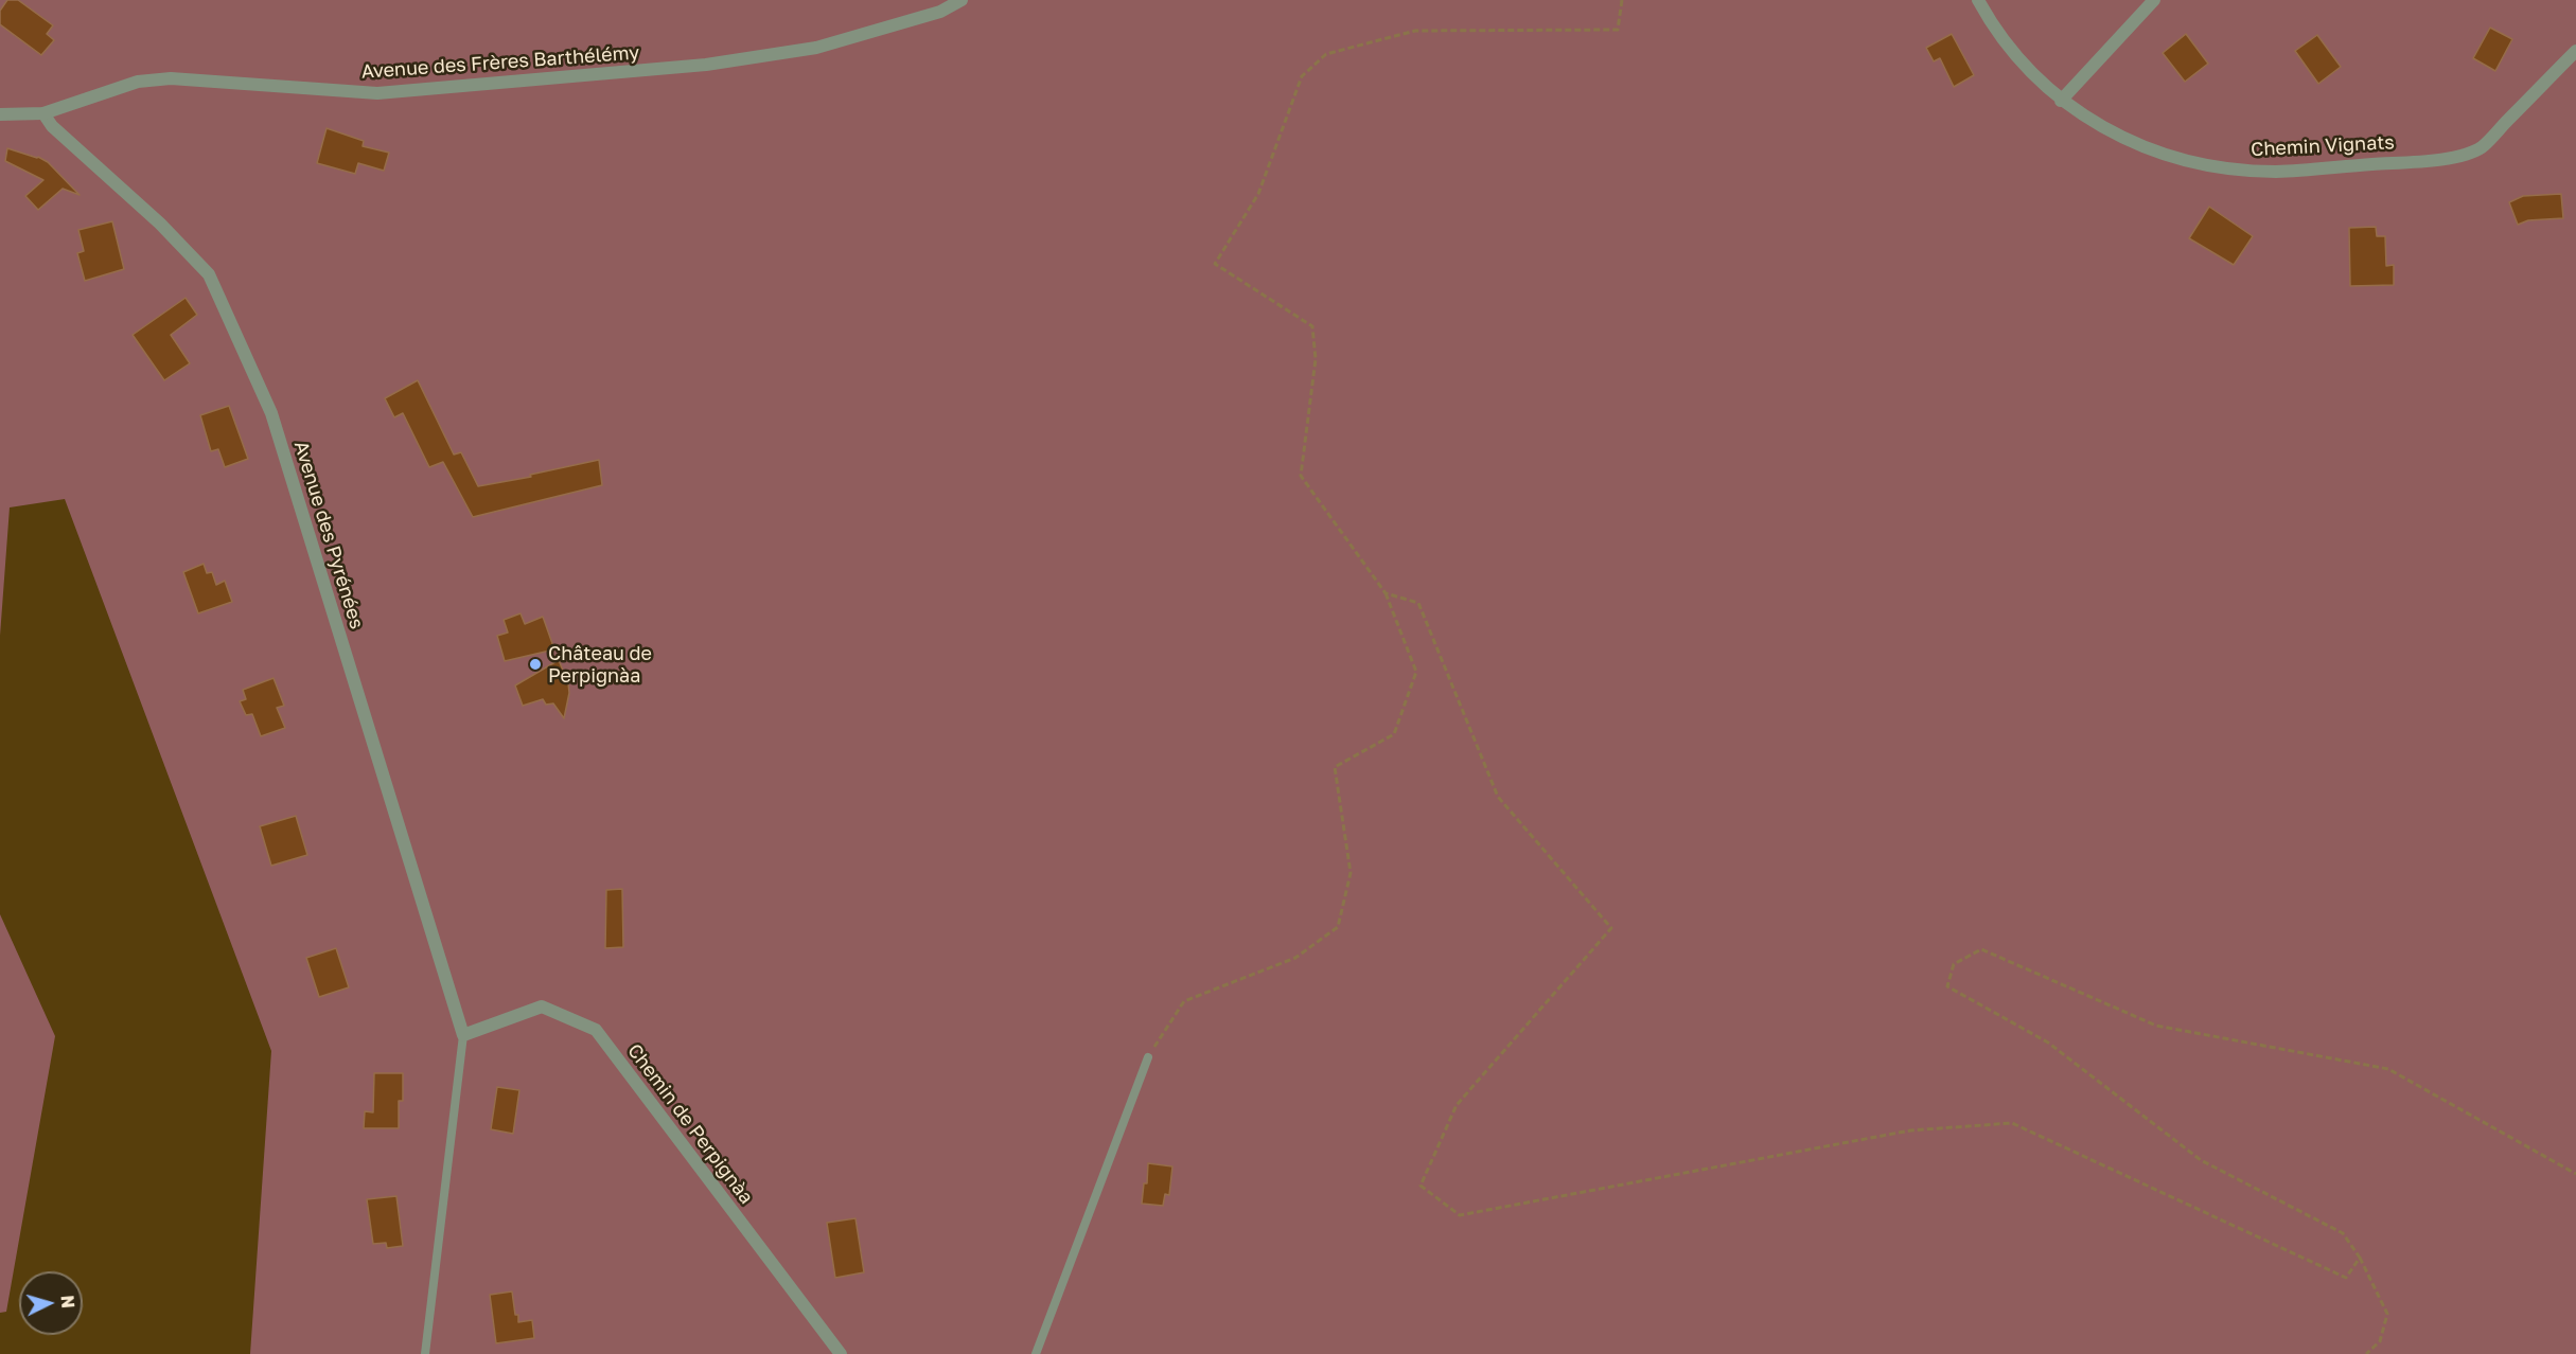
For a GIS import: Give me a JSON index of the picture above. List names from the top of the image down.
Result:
{
  "streets": {
    "street": [
      "Avenue des Frères Barthélémy",
      "Chemin Vignats",
      "Avenue des Pyrénées",
      "Chemin de Perpignàa"
    ]
  },
  "crossings": [
    ["Avenue des Frères Barthélémy", "Avenue des Pyrénées"],
    ["Avenue des Pyrénées", "Chemin de Perpignàa"]
  ],
  "places": ["Château de Perpignàa"],
  "north": "right"
}
